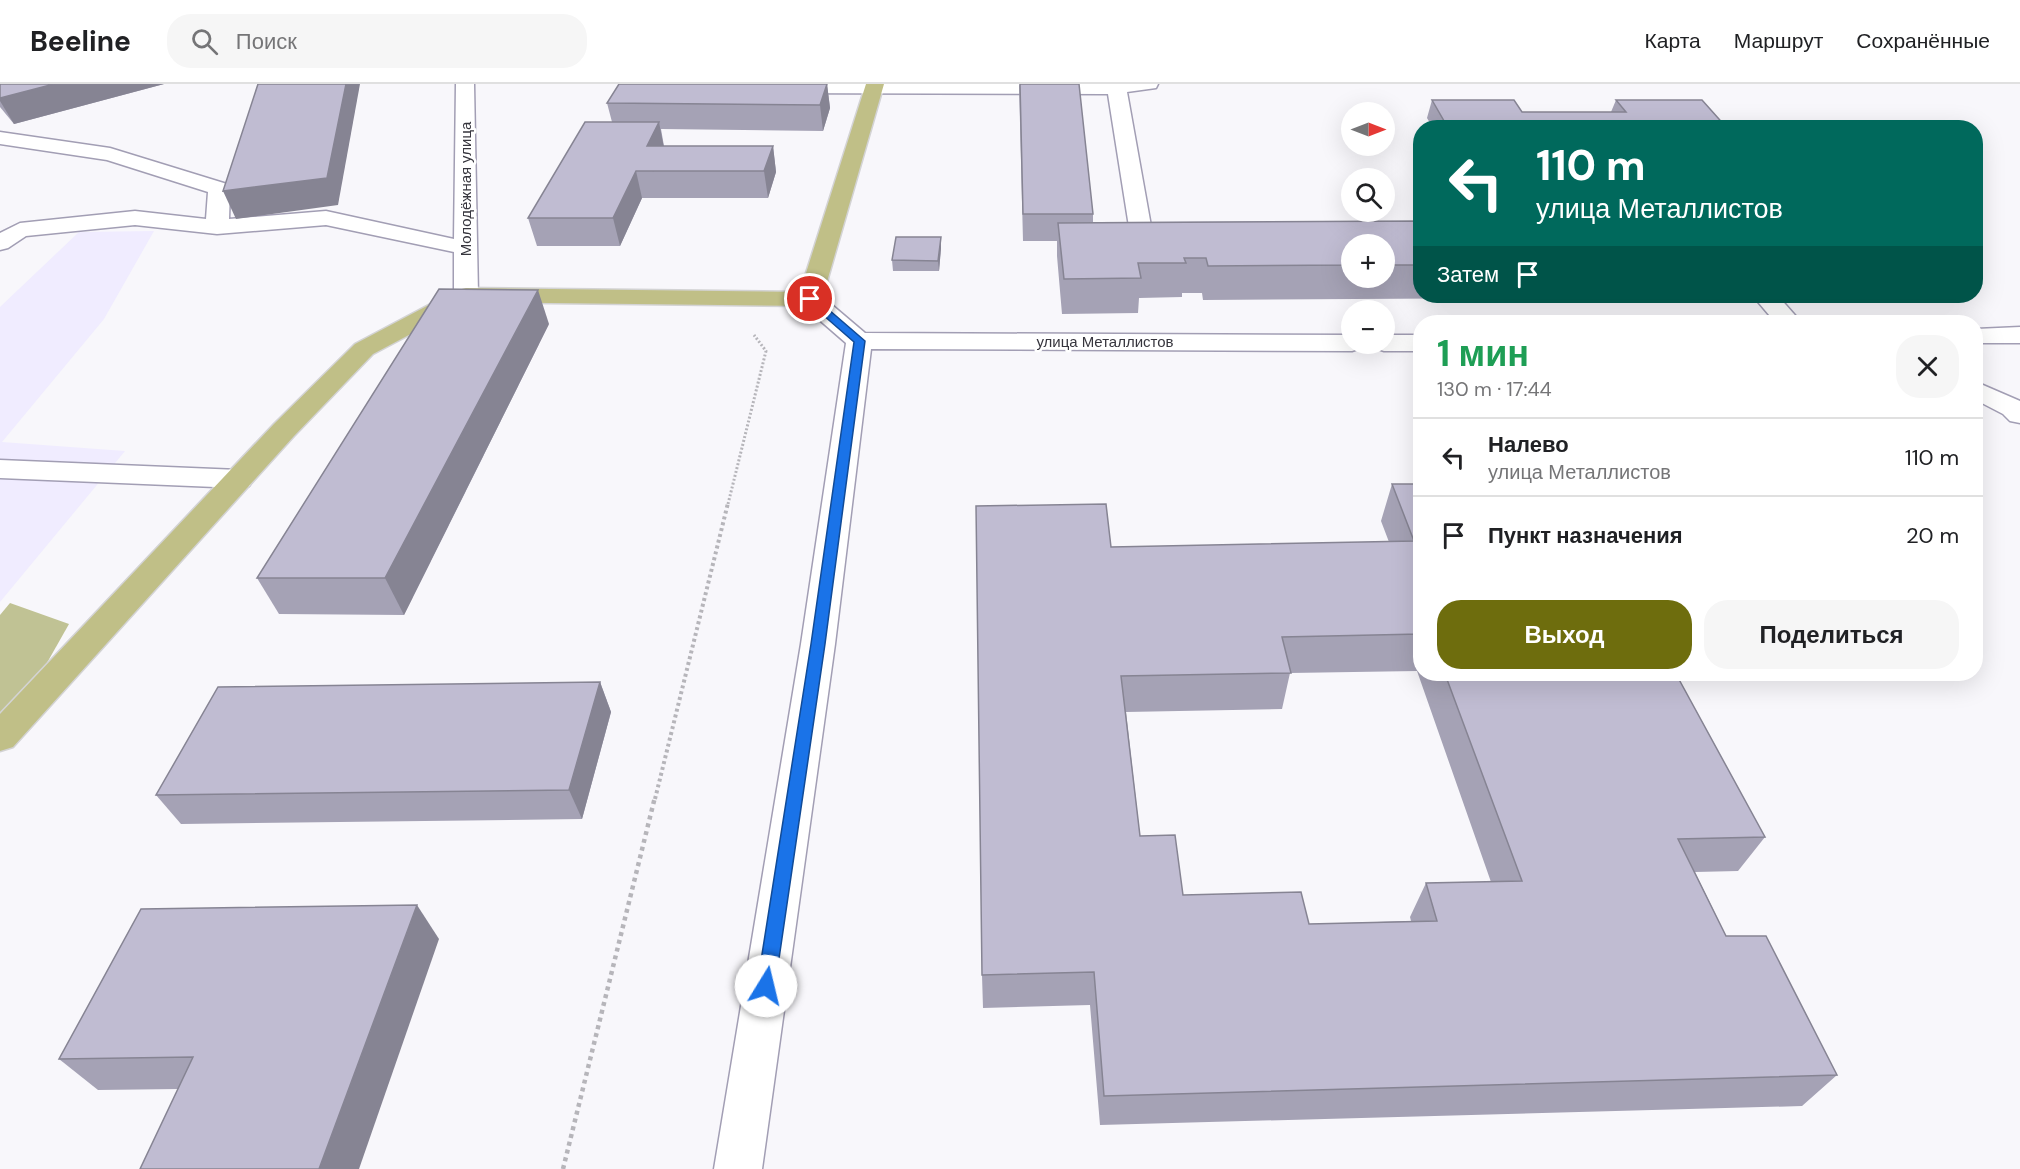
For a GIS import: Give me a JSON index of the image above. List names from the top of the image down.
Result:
{
  "streets": {
    "street": ["Молодёжная улица", "улица Металлистов"]
  },
  "north": "right",
  "page": {
    "header": "Beeline",
    "search": "Поиск",
    "nav": ["Карта", "Маршрут", "Сохранённые"],
    "map_buttons": ["+", "−"],
    "turn": ["110 m", "улица Металлистов"],
    "then": "Затем",
    "heading": ["1 мин", "130 m · 17:44"],
    "list": [
      {
        "name": "Налево",
        "note": "улица Металлистов",
        "value": "110 m"
      },
      {
        "name": "Пункт назначения",
        "value": "20 m"
      }
    ],
    "buttons": ["Выход", "Поделиться"]
  }
}
